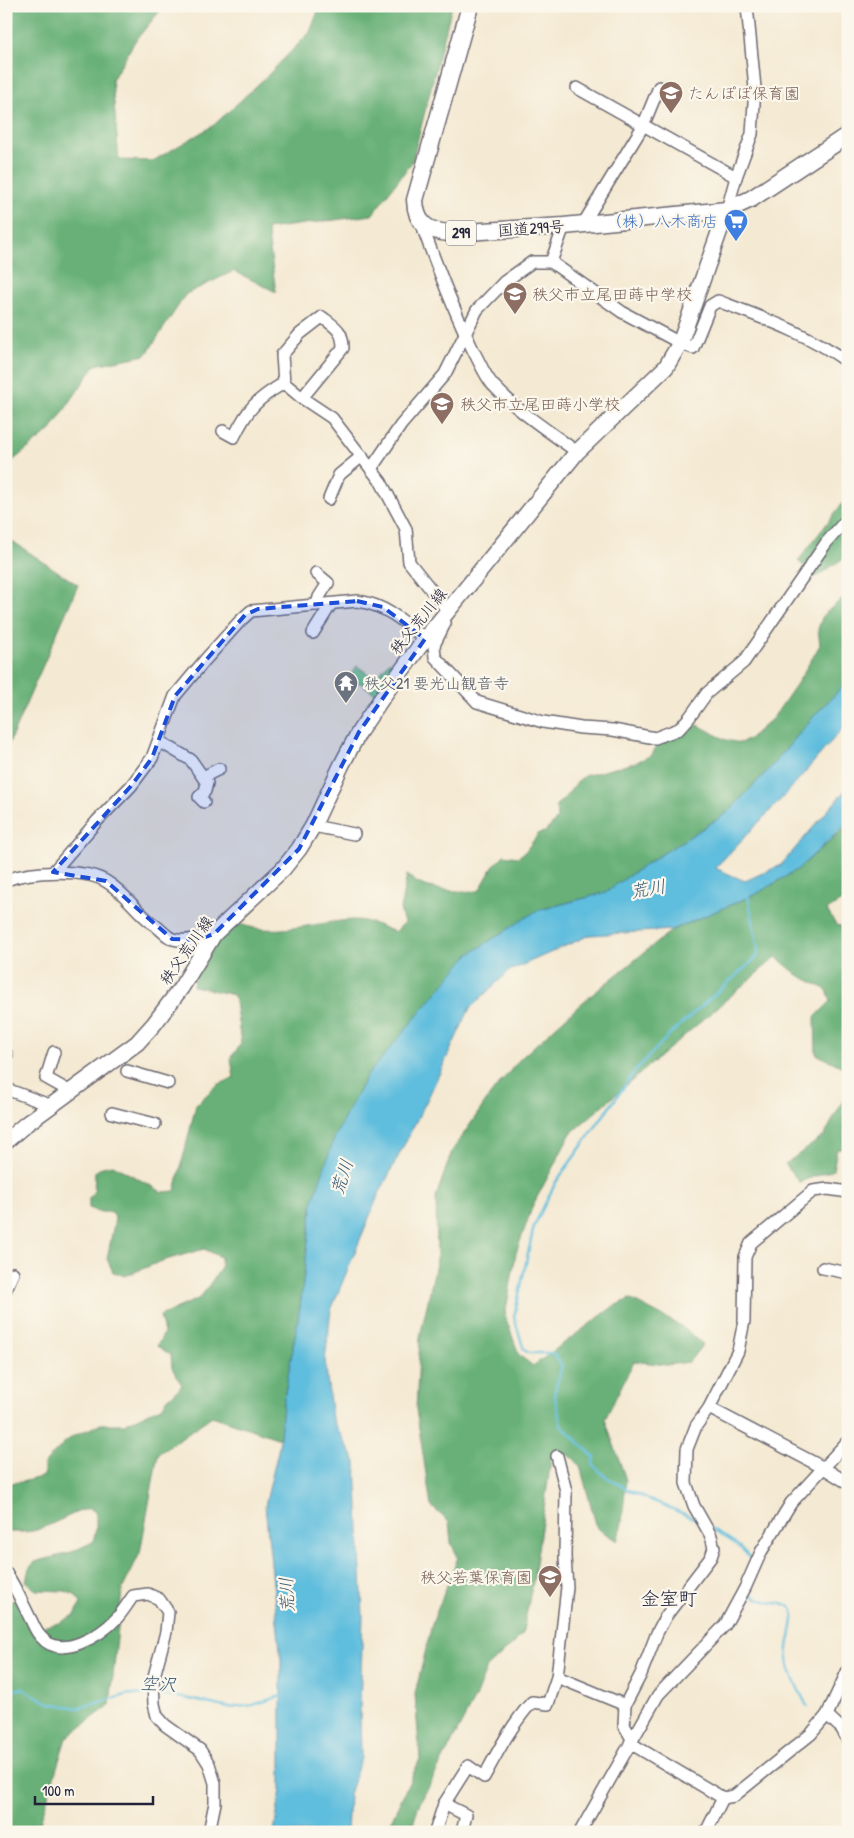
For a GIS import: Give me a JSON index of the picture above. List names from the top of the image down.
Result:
{
  "streets": {
    "highway": ["国道299号", "299"],
    "main road": ["秩父荒川線"]
  },
  "crossings": [
    ["国道299号", "299"],
    ["国道299号", "秩父荒川線"]
  ],
  "districts": ["金室町"],
  "water": ["荒川", "空沢"],
  "places": {
    "school or university": [
      "たんぽぽ保育園",
      "秩父市立尾田蒔中学校",
      "秩父市立尾田蒔小学校",
      "秩父若葉保育園"
    ],
    "supermarket": ["（株）八木商店"],
    "temple": ["秩父21 要光山観音寺"]
  },
  "scale_bar": "100 m"
}
